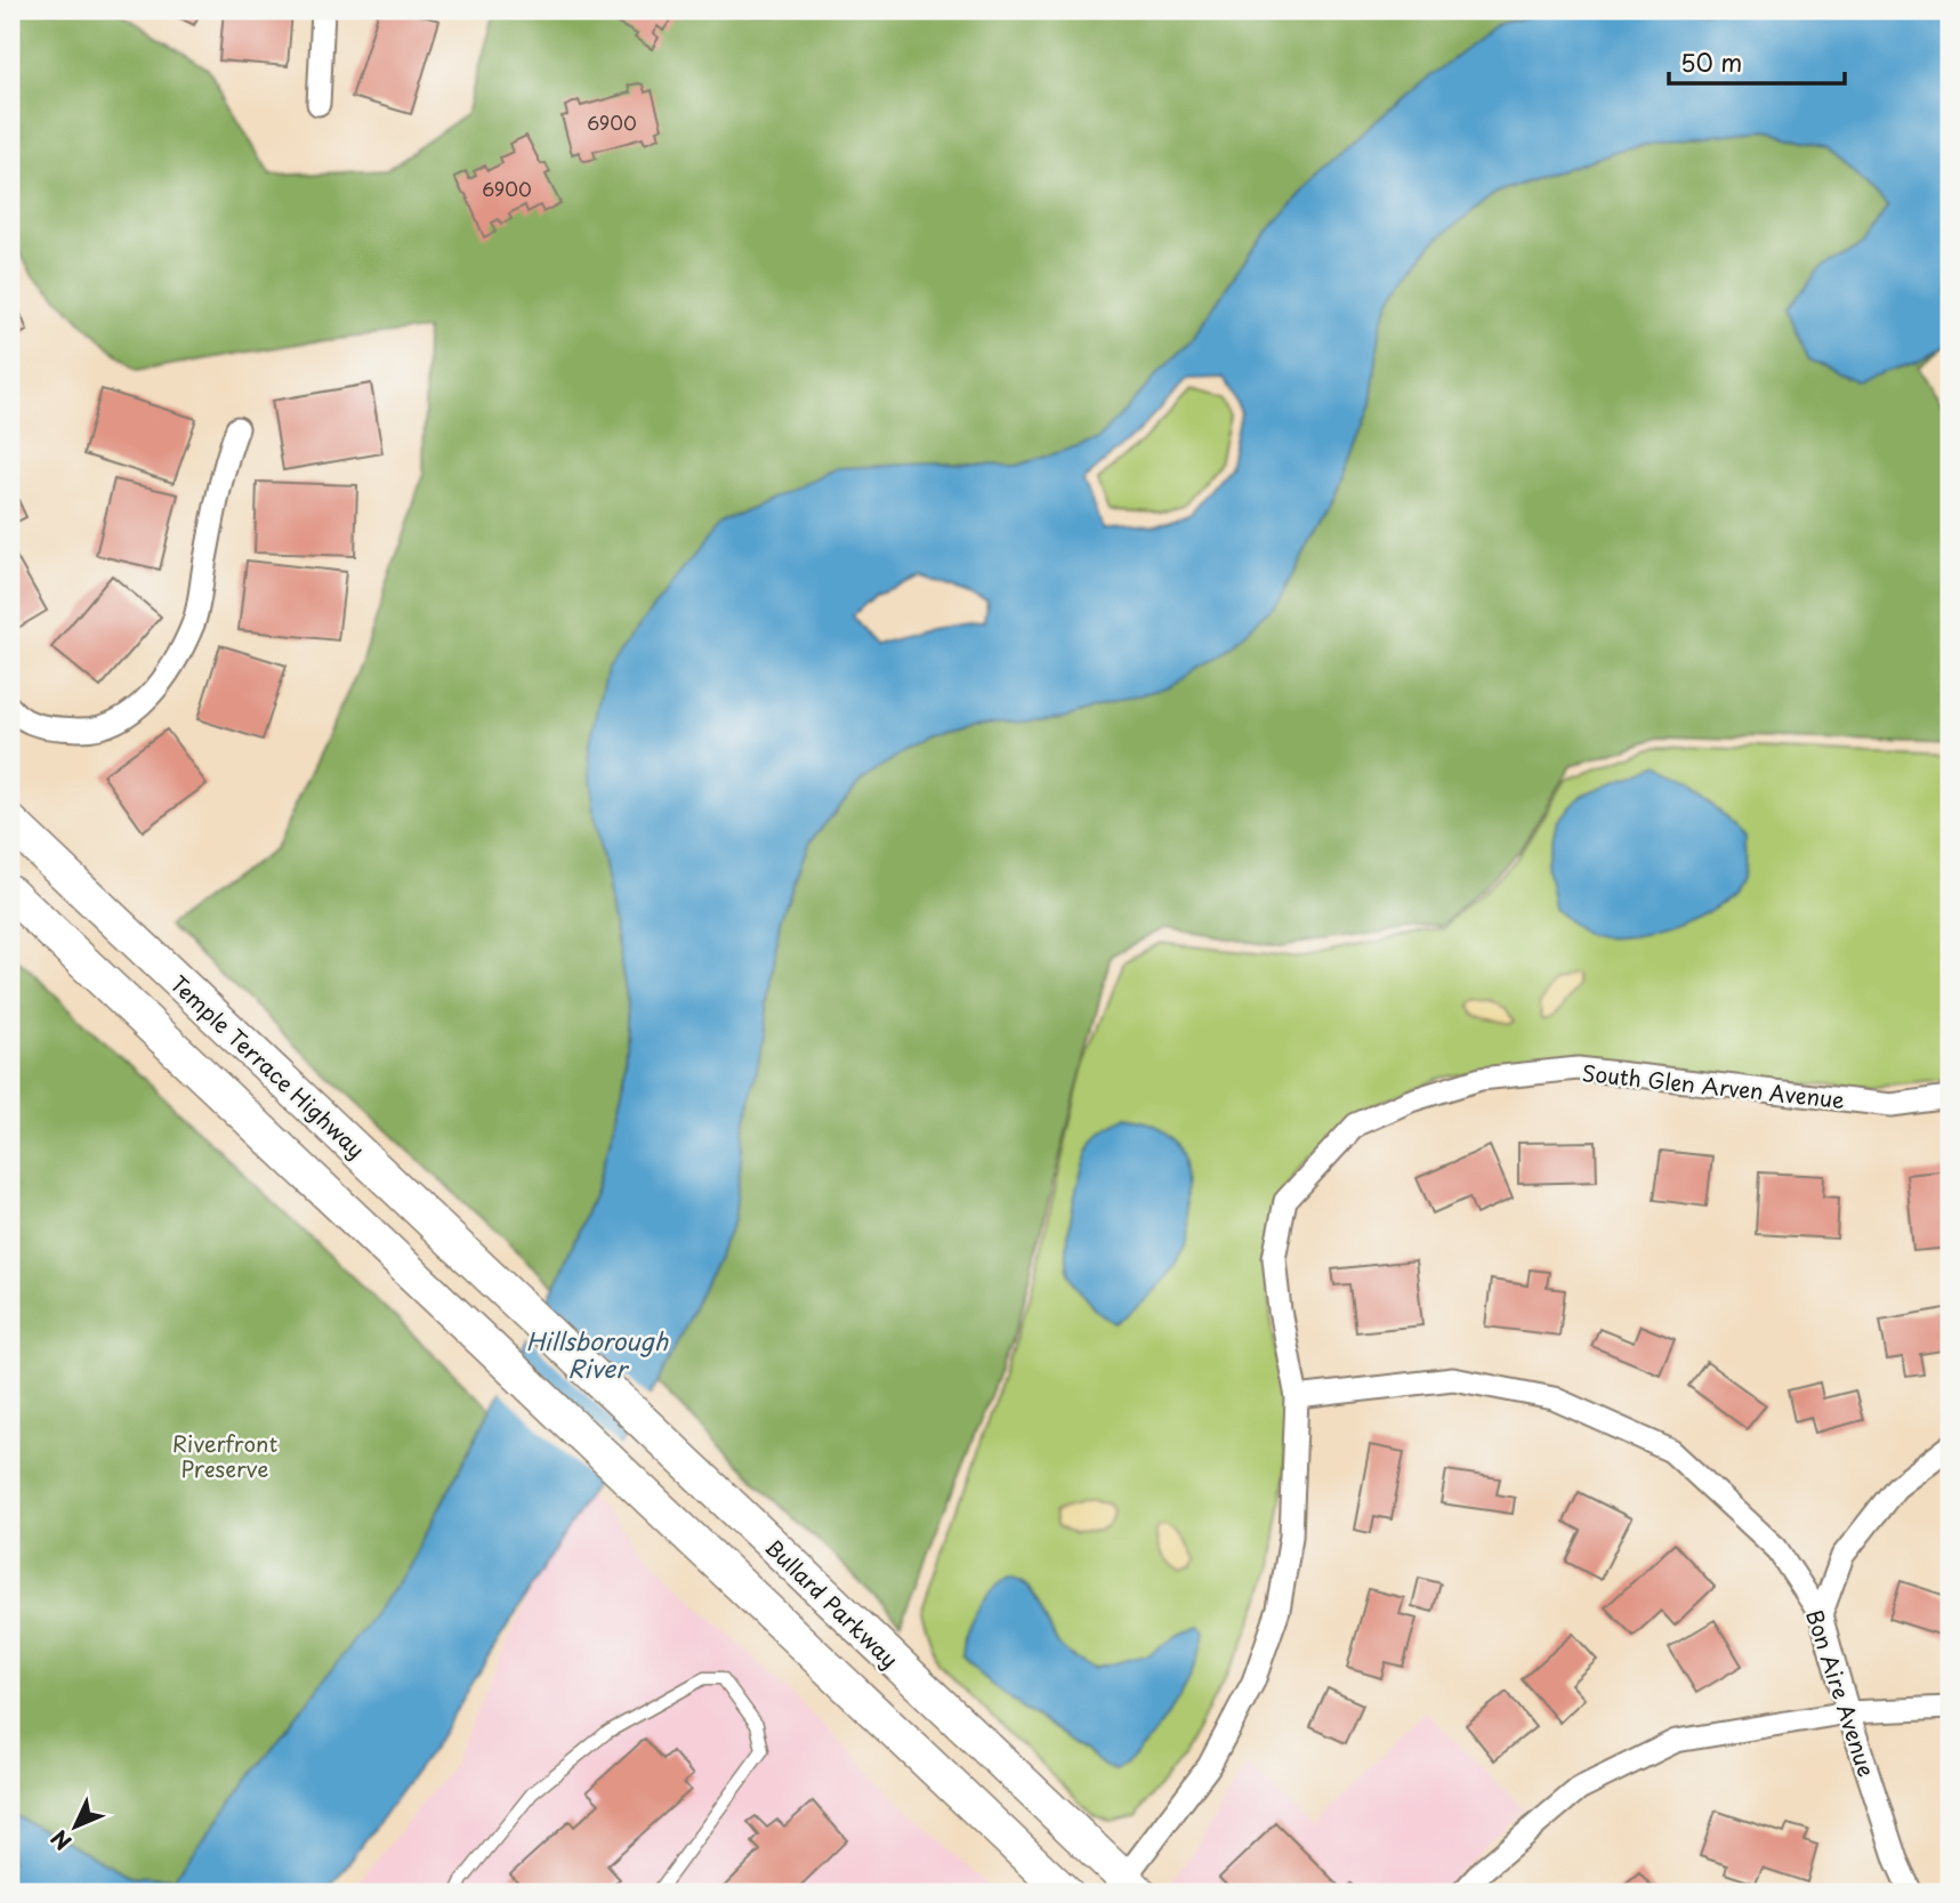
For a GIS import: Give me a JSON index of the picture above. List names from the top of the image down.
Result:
{
  "streets": {
    "main road": ["Temple Terrace Highway", "Bullard Parkway"],
    "street": ["South Glen Arven Avenue", "Bon Aire Avenue"]
  },
  "crossings": [
    ["Temple Terrace Highway", "Bullard Parkway"],
    ["South Glen Arven Avenue", "Bullard Parkway"],
    ["South Glen Arven Avenue", "Bon Aire Avenue"]
  ],
  "water": ["Hillsborough River"],
  "parks": ["Riverfront Preserve"],
  "house_numbers": ["6900", "6900"],
  "scale_bar": "50 m",
  "north": "bottom left"
}
